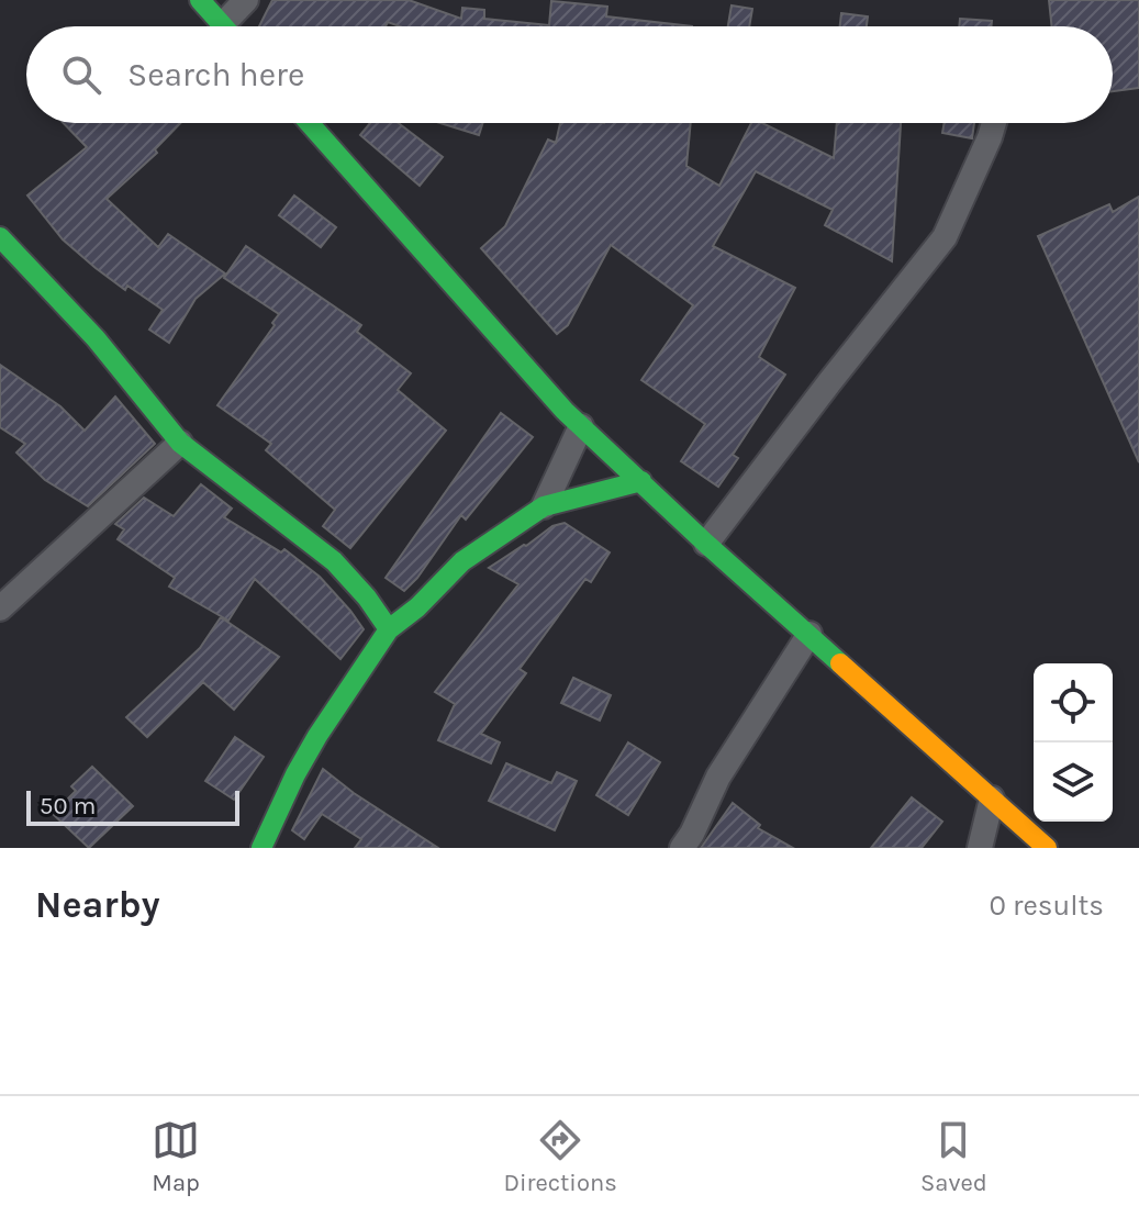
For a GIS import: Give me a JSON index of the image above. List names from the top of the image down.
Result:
{
  "scale_bar": "50 m",
  "page": {
    "search": "Search here",
    "scale": "50 m",
    "heading": ["Nearby", "0 results"],
    "nav": ["Map", "Directions", "Saved"]
  }
}
